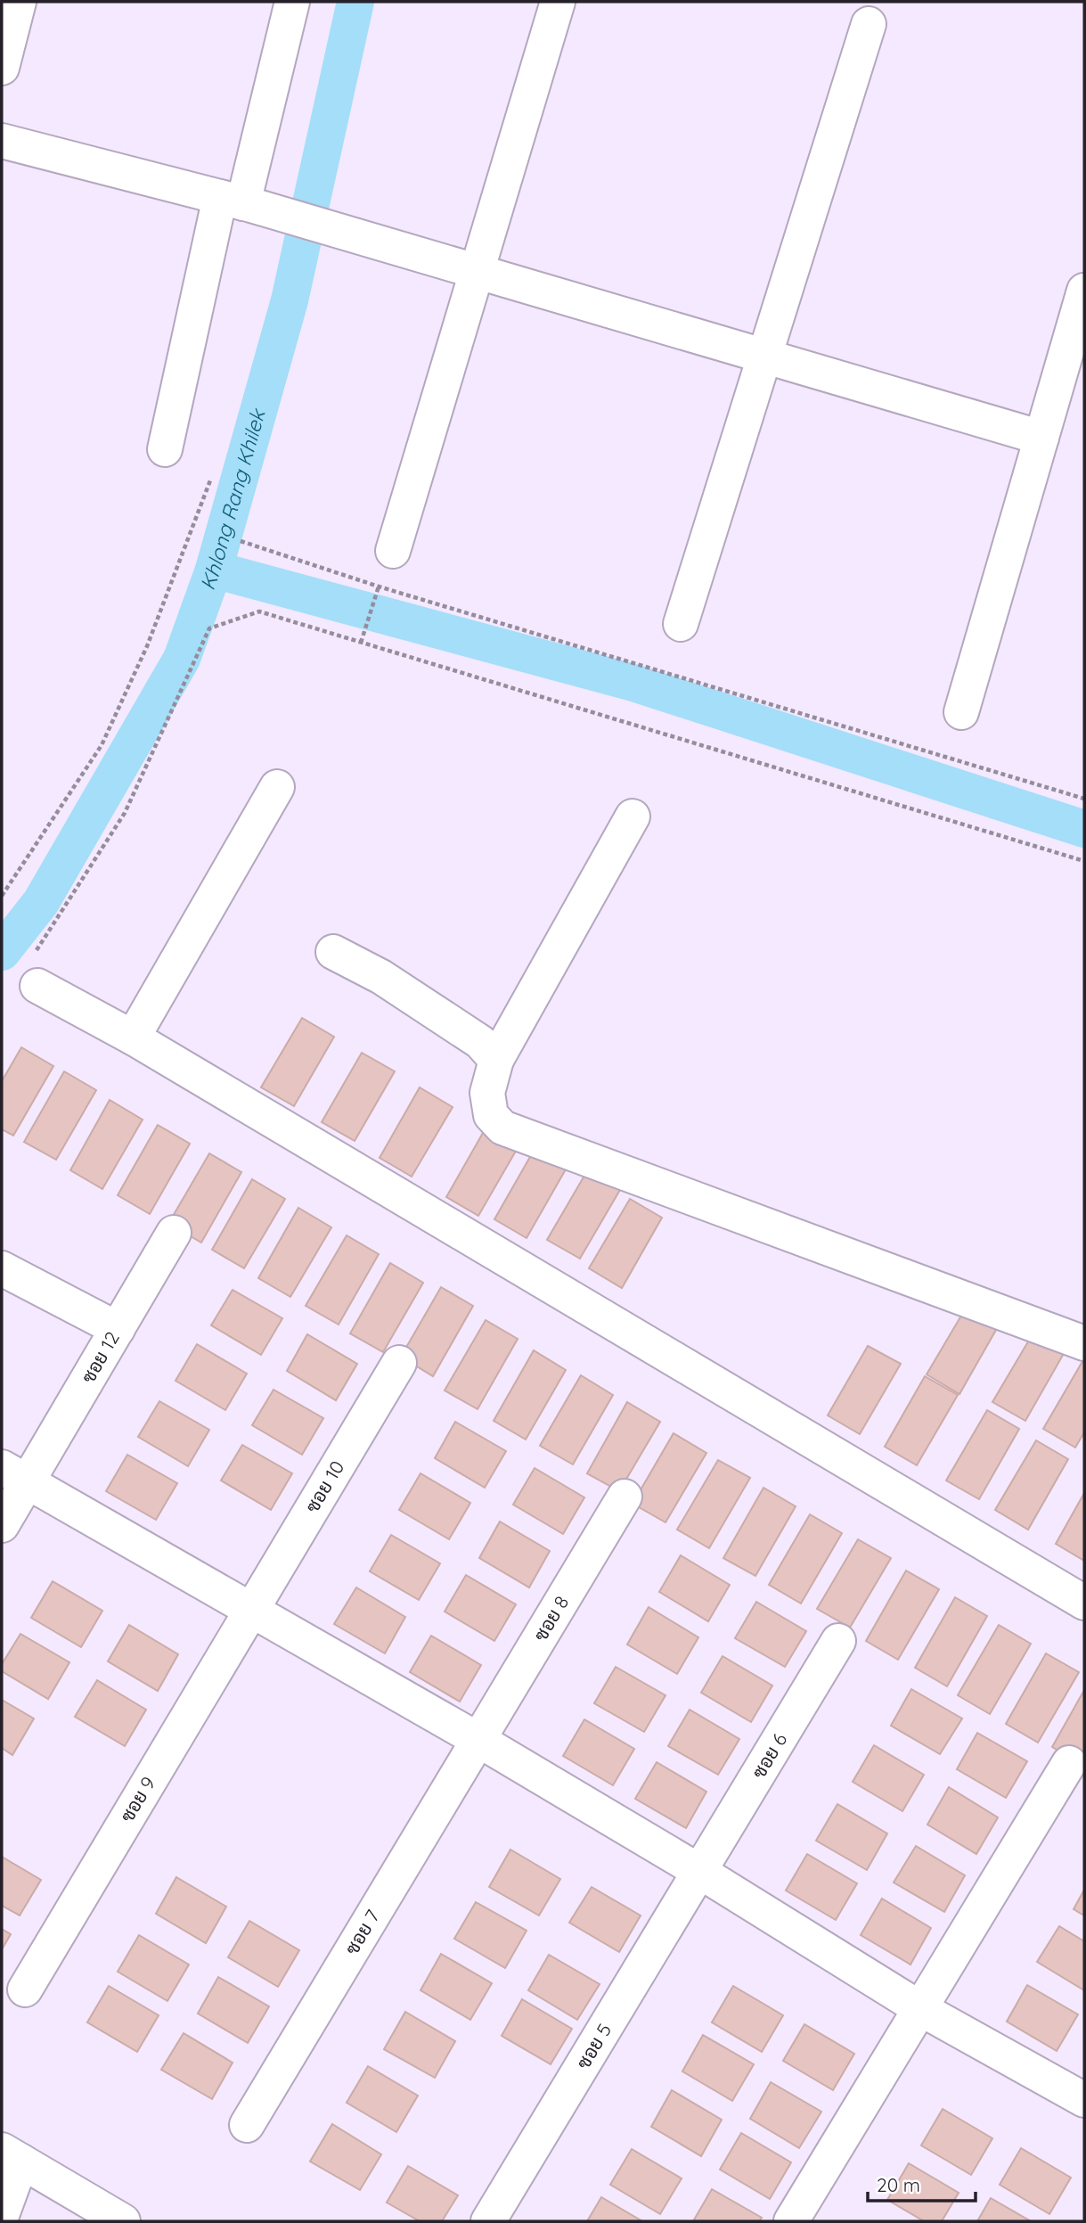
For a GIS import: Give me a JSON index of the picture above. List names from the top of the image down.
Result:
{
  "streets": {
    "street": [
      "ซอย 12",
      "ซอย 10",
      "ซอย 8",
      "ซอย 6",
      "ซอย 9",
      "ซอย 7",
      "ซอย 5"
    ]
  },
  "crossings": [
    ["ซอย 10", "ซอย 9"],
    ["ซอย 8", "ซอย 7"],
    ["ซอย 6", "ซอย 5"]
  ],
  "water": ["Khlong Rang Khilek"],
  "scale_bar": "20 m"
}
